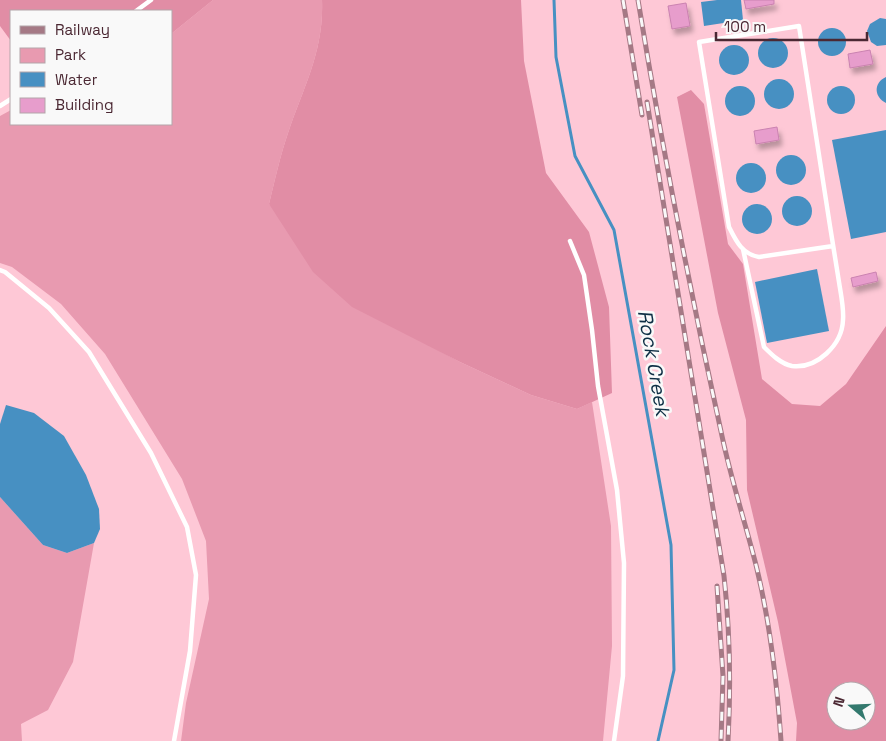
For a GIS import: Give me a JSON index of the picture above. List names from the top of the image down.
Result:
{
  "water": ["Rock Creek"],
  "legend": [
    "Railway",
    "Park",
    "Water",
    "Building"
  ],
  "scale_bar": "100 m",
  "north": "left"
}
